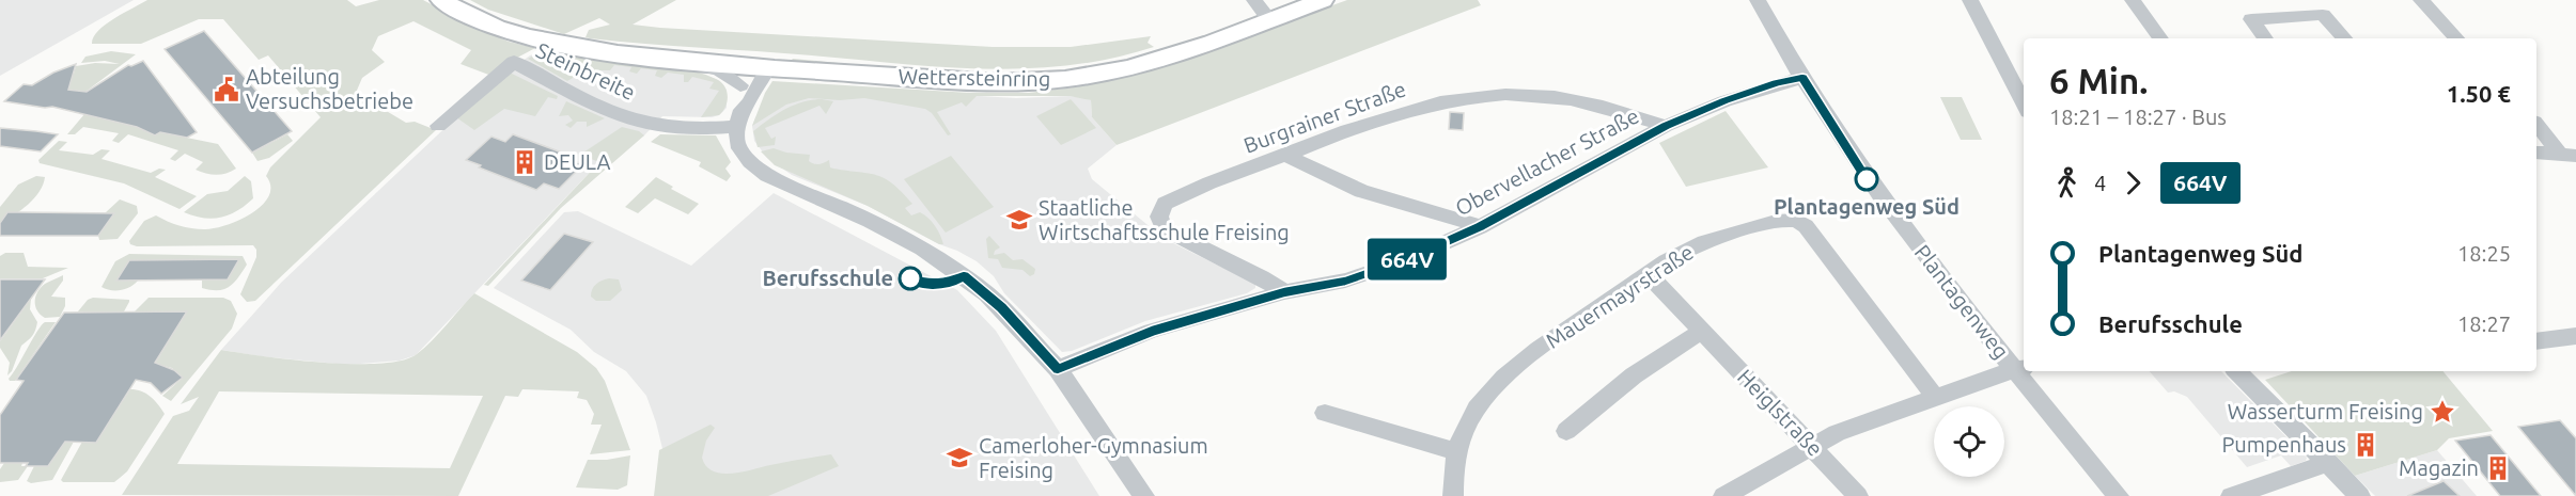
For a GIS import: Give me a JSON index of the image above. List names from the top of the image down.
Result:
{
  "streets": {
    "main road": ["Wettersteinring"],
    "street": [
      "Steinbreite",
      "Burgrainer Straße",
      "Obervellacher Straße",
      "Mauermayrstraße",
      "Plantagenweg",
      "Heiglstraße"
    ]
  },
  "crossings": [
    ["Burgrainer Straße", "Obervellacher Straße"],
    ["Obervellacher Straße", "Plantagenweg"],
    ["Mauermayrstraße", "Heiglstraße"]
  ],
  "places": {
    "public building": ["Abteilung Versuchsbetriebe"],
    "building": ["DEULA", "Pumpenhaus", "Magazin"],
    "other": ["Plantagenweg Süd", "Berufsschule"],
    "school or university": ["Staatliche Wirtschaftsschule Freising", "Camerloher-Gymnasium Freising"],
    "place": ["Wasserturm Freising"]
  },
  "lines": ["bus line 664V"],
  "page": {
    "on_map": "664V",
    "heading": ["6 Min.", "18:21 – 18:27 · Bus", "1.50 €"],
    "legs": ["4", "664V"],
    "list": [
      {
        "name": "Plantagenweg Süd",
        "value": "18:25"
      },
      {
        "name": "Berufsschule",
        "value": "18:27"
      }
    ]
  }
}
